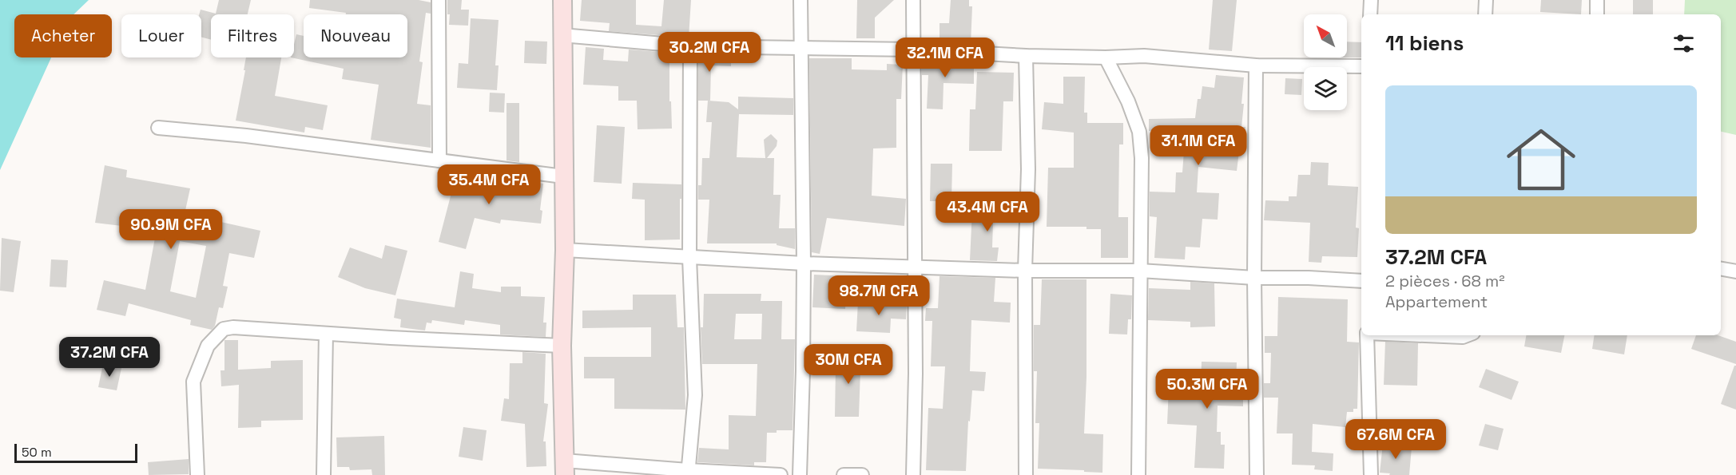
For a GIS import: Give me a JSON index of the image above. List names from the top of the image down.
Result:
{
  "scale_bar": "50 m",
  "north": "top left",
  "page": {
    "chip": [
      "Acheter",
      "Louer",
      "Filtres",
      "Nouveau"
    ],
    "heading": "11 biens",
    "price": [
      "30.2M CFA",
      "32.1M CFA",
      "31.1M CFA",
      "35.4M CFA",
      "43.4M CFA",
      "90.9M CFA",
      "98.7M CFA",
      "37.2M CFA",
      "30M CFA",
      "50.3M CFA",
      "67.6M CFA"
    ],
    "list": [
      {
        "name": "37.2M CFA",
        "note": "2 pièces · 68 m² · Appartement"
      }
    ],
    "scale": "50 m"
  }
}
